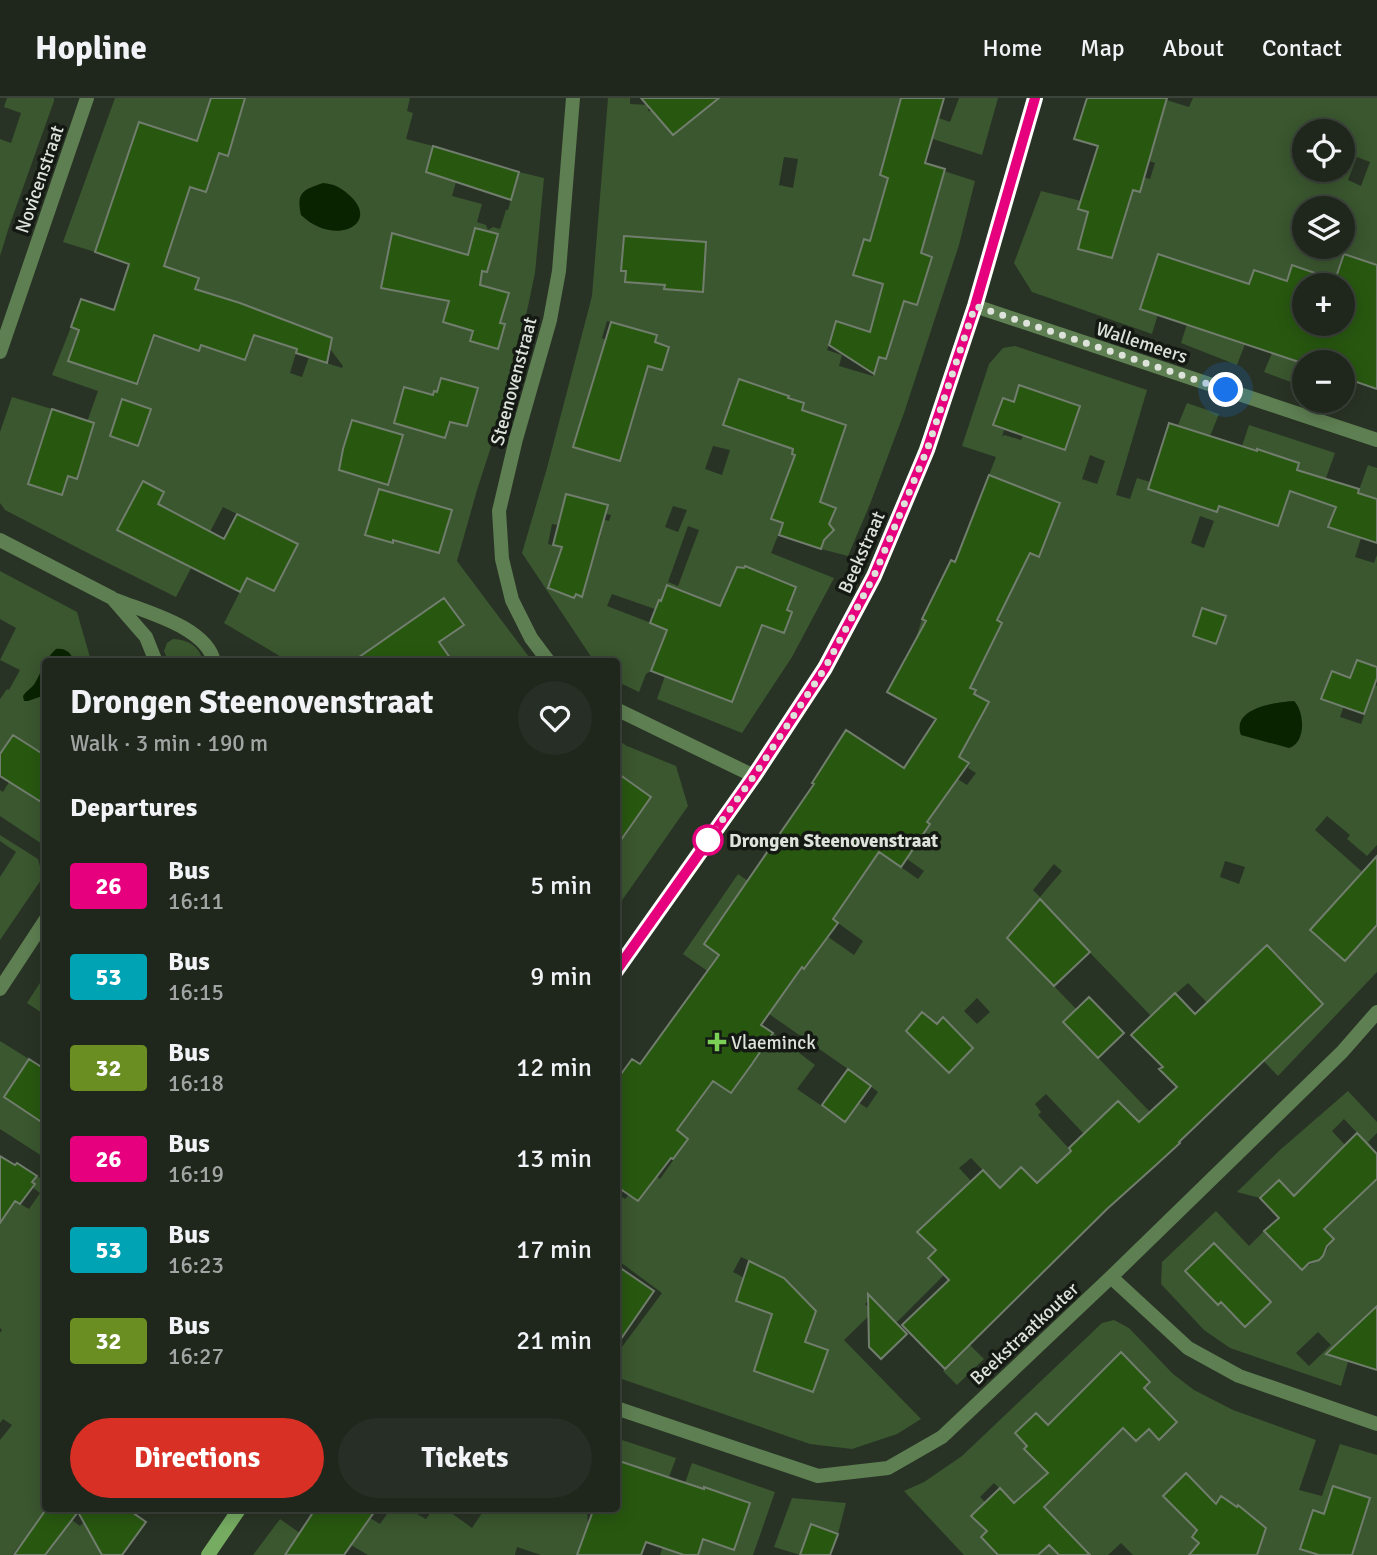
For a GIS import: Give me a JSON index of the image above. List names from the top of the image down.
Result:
{
  "streets": {
    "street": [
      "Novicenstraat",
      "Wallemeers",
      "Steenovenstraat",
      "Beekstraat",
      "Beekstraatkouter"
    ]
  },
  "crossings": [
    ["Wallemeers", "Beekstraat"]
  ],
  "places": {
    "other": ["Drongen Steenovenstraat"],
    "health": ["Vlaeminck"]
  },
  "lines": ["bus line 26"],
  "page": {
    "header": "Hopline",
    "nav": [
      "Home",
      "Map",
      "About",
      "Contact"
    ],
    "map_buttons": ["+", "−"],
    "heading": [
      ["Drongen Steenovenstraat", "Walk · 3 min · 190 m"],
      "Departures"
    ],
    "list": [
      {
        "mark": "26",
        "name": "Bus",
        "note": "16:11",
        "value": "5 min"
      },
      {
        "mark": "53",
        "name": "Bus",
        "note": "16:15",
        "value": "9 min"
      },
      {
        "mark": "32",
        "name": "Bus",
        "note": "16:18",
        "value": "12 min"
      },
      {
        "mark": "26",
        "name": "Bus",
        "note": "16:19",
        "value": "13 min"
      },
      {
        "mark": "53",
        "name": "Bus",
        "note": "16:23",
        "value": "17 min"
      },
      {
        "mark": "32",
        "name": "Bus",
        "note": "16:27",
        "value": "21 min"
      }
    ],
    "buttons": ["Directions", "Tickets"]
  }
}
